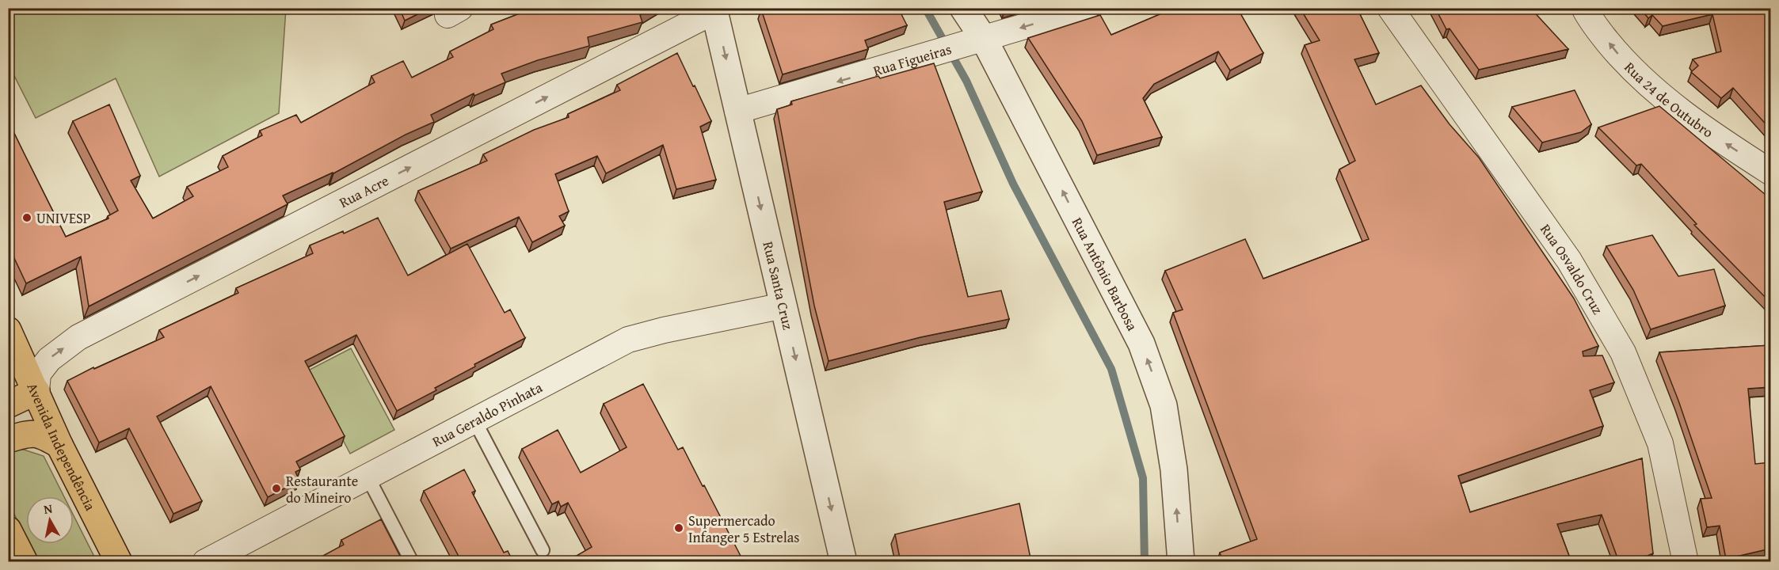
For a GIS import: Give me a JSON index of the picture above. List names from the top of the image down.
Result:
{
  "streets": {
    "main road": ["Avenida Independência"],
    "street": [
      "Rua Figueiras",
      "Rua 24 de Outubro",
      "Rua Acre",
      "Rua Osvaldo Cruz",
      "Rua Antônio Barbosa",
      "Rua Santa Cruz",
      "Rua Geraldo Pinhata"
    ]
  },
  "crossings": [
    ["Rua Figueiras", "Rua Antônio Barbosa"],
    ["Rua Figueiras", "Rua Santa Cruz"],
    ["Rua Acre", "Rua Santa Cruz"],
    ["Rua Acre", "Avenida Independência"],
    ["Rua Santa Cruz", "Rua Geraldo Pinhata"]
  ],
  "one_way": [
    "Rua Figueiras",
    "Rua 24 de Outubro",
    "Rua Acre",
    "Rua Antônio Barbosa",
    "Rua Santa Cruz"
  ],
  "places": ["UNIVESP", "Restaurante do Mineiro", "Supermercado Infanger 5 Estrelas"],
  "north": "top"
}
